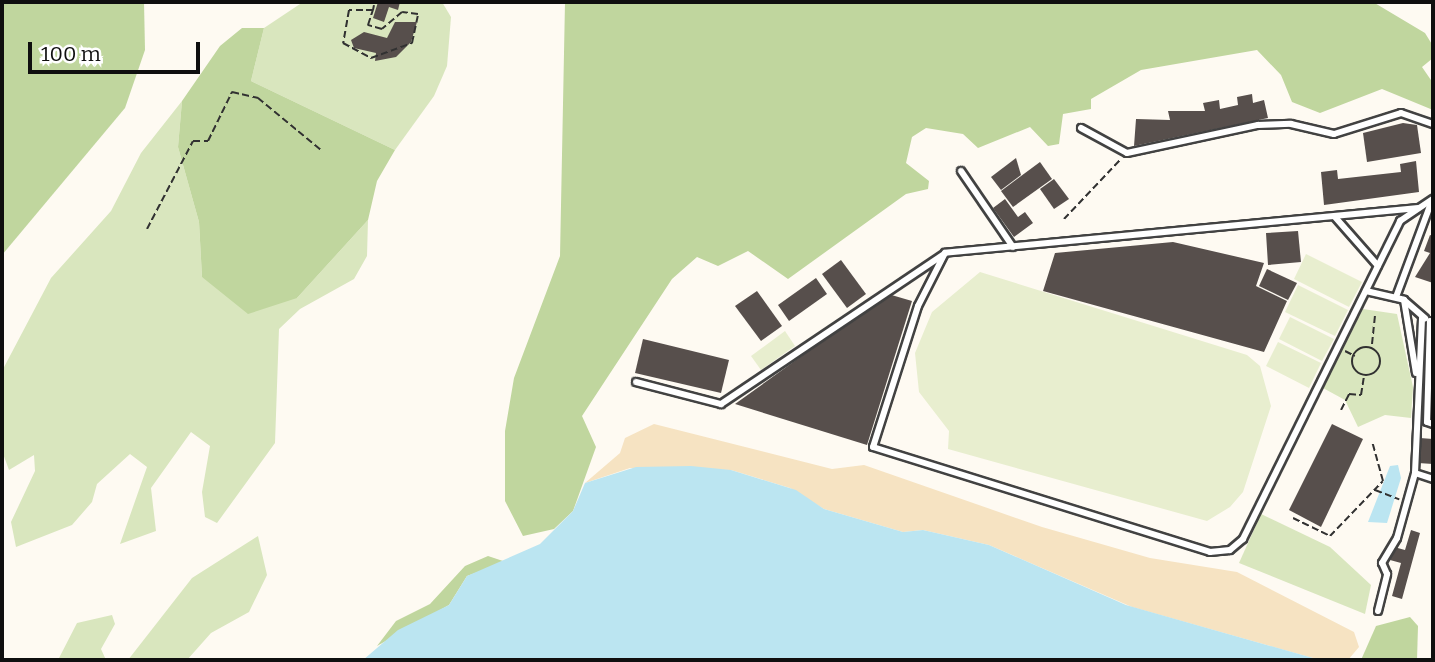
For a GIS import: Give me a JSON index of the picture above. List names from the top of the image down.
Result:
{
  "scale_bar": "100 m"
}
